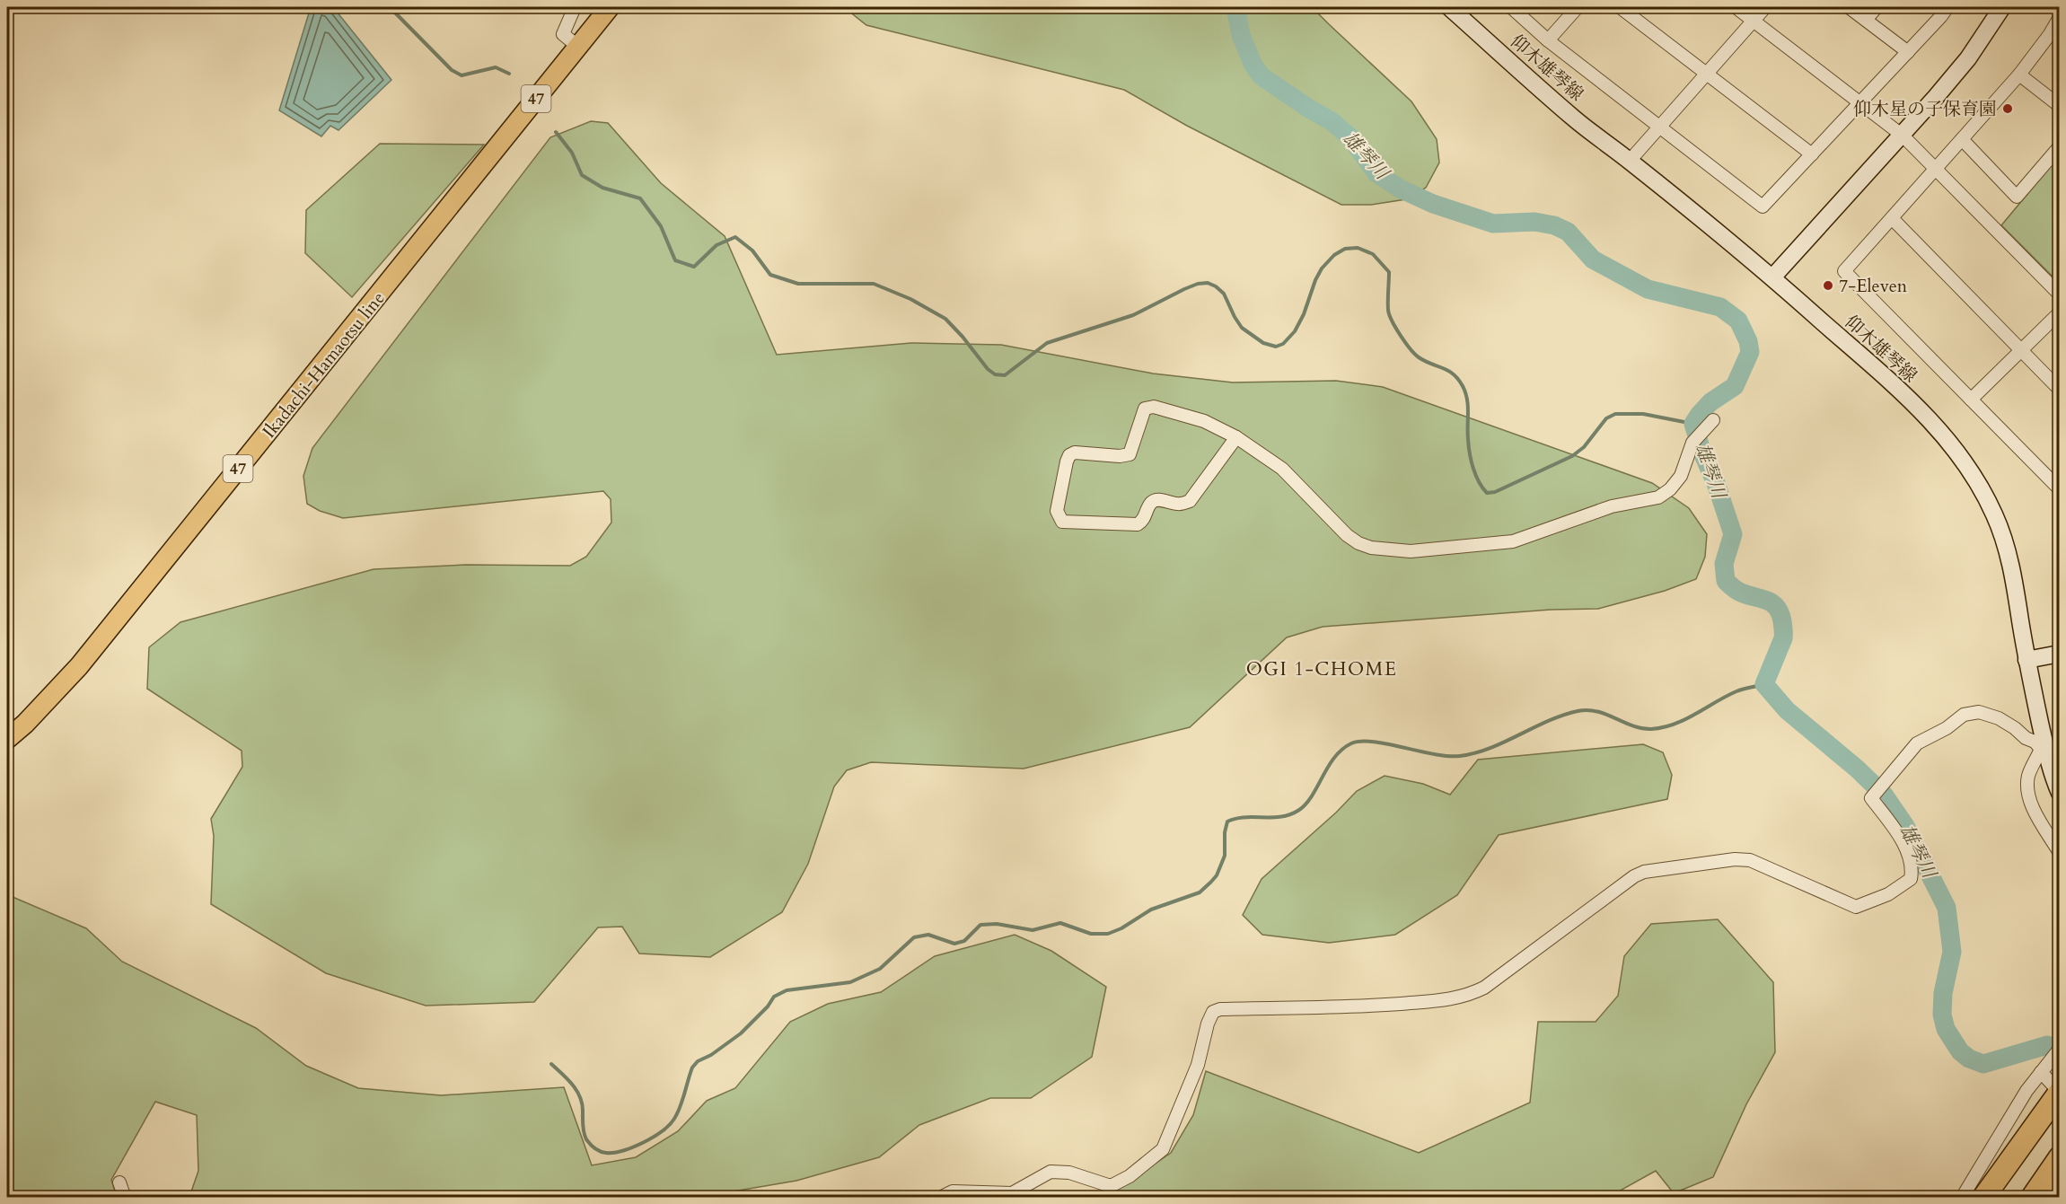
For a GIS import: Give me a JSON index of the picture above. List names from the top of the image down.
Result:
{
  "streets": {
    "main road": ["仰木雄琴線", "47", "Ikadachi-Hamaotsu line"]
  },
  "districts": ["OGI 1-CHOME"],
  "water": ["雄琴川"],
  "places": ["仰木星の子保育園", "7-Eleven"]
}
